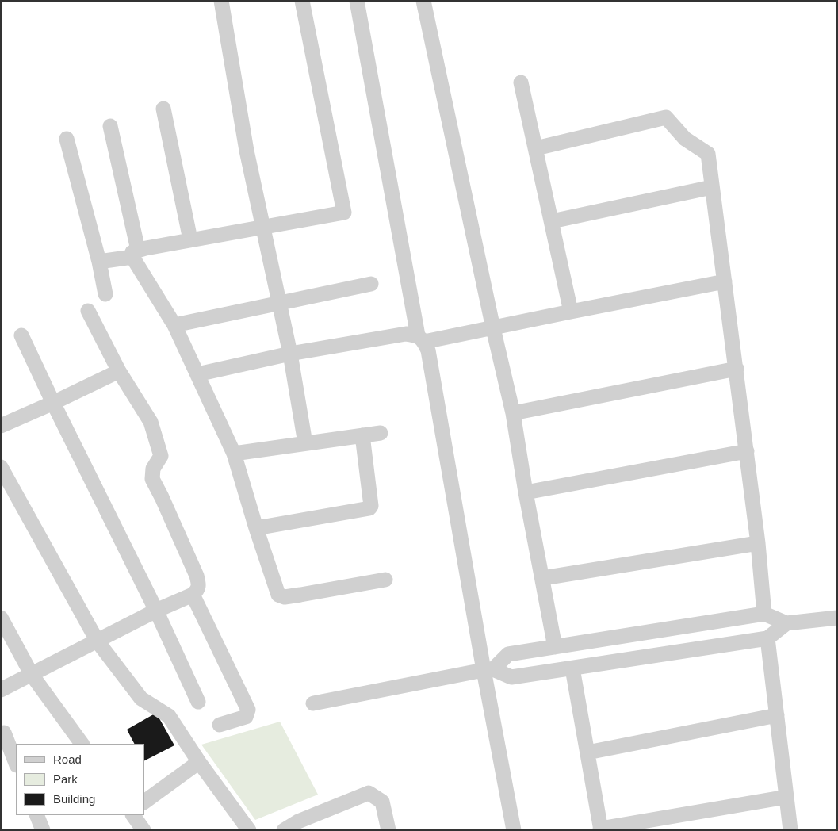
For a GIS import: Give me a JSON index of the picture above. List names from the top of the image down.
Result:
{
  "legend": ["Road", "Park", "Building"]
}
